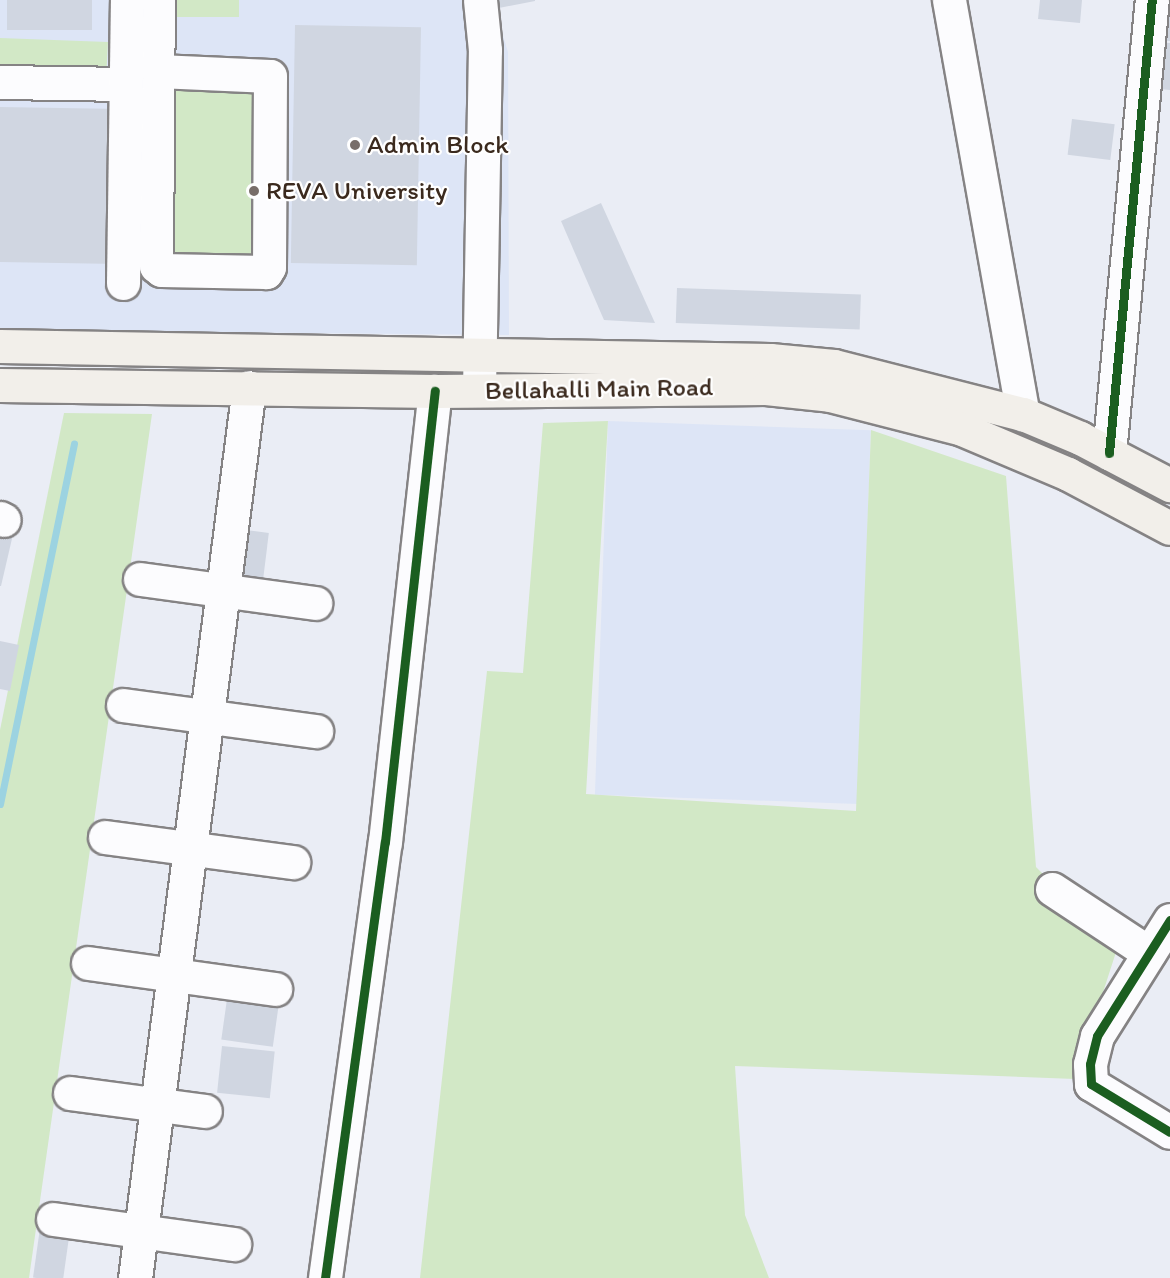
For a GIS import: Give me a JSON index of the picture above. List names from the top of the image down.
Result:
{
  "streets": {
    "main road": ["Bellahalli Main Road"]
  },
  "places": ["Admin Block", "REVA University"]
}
